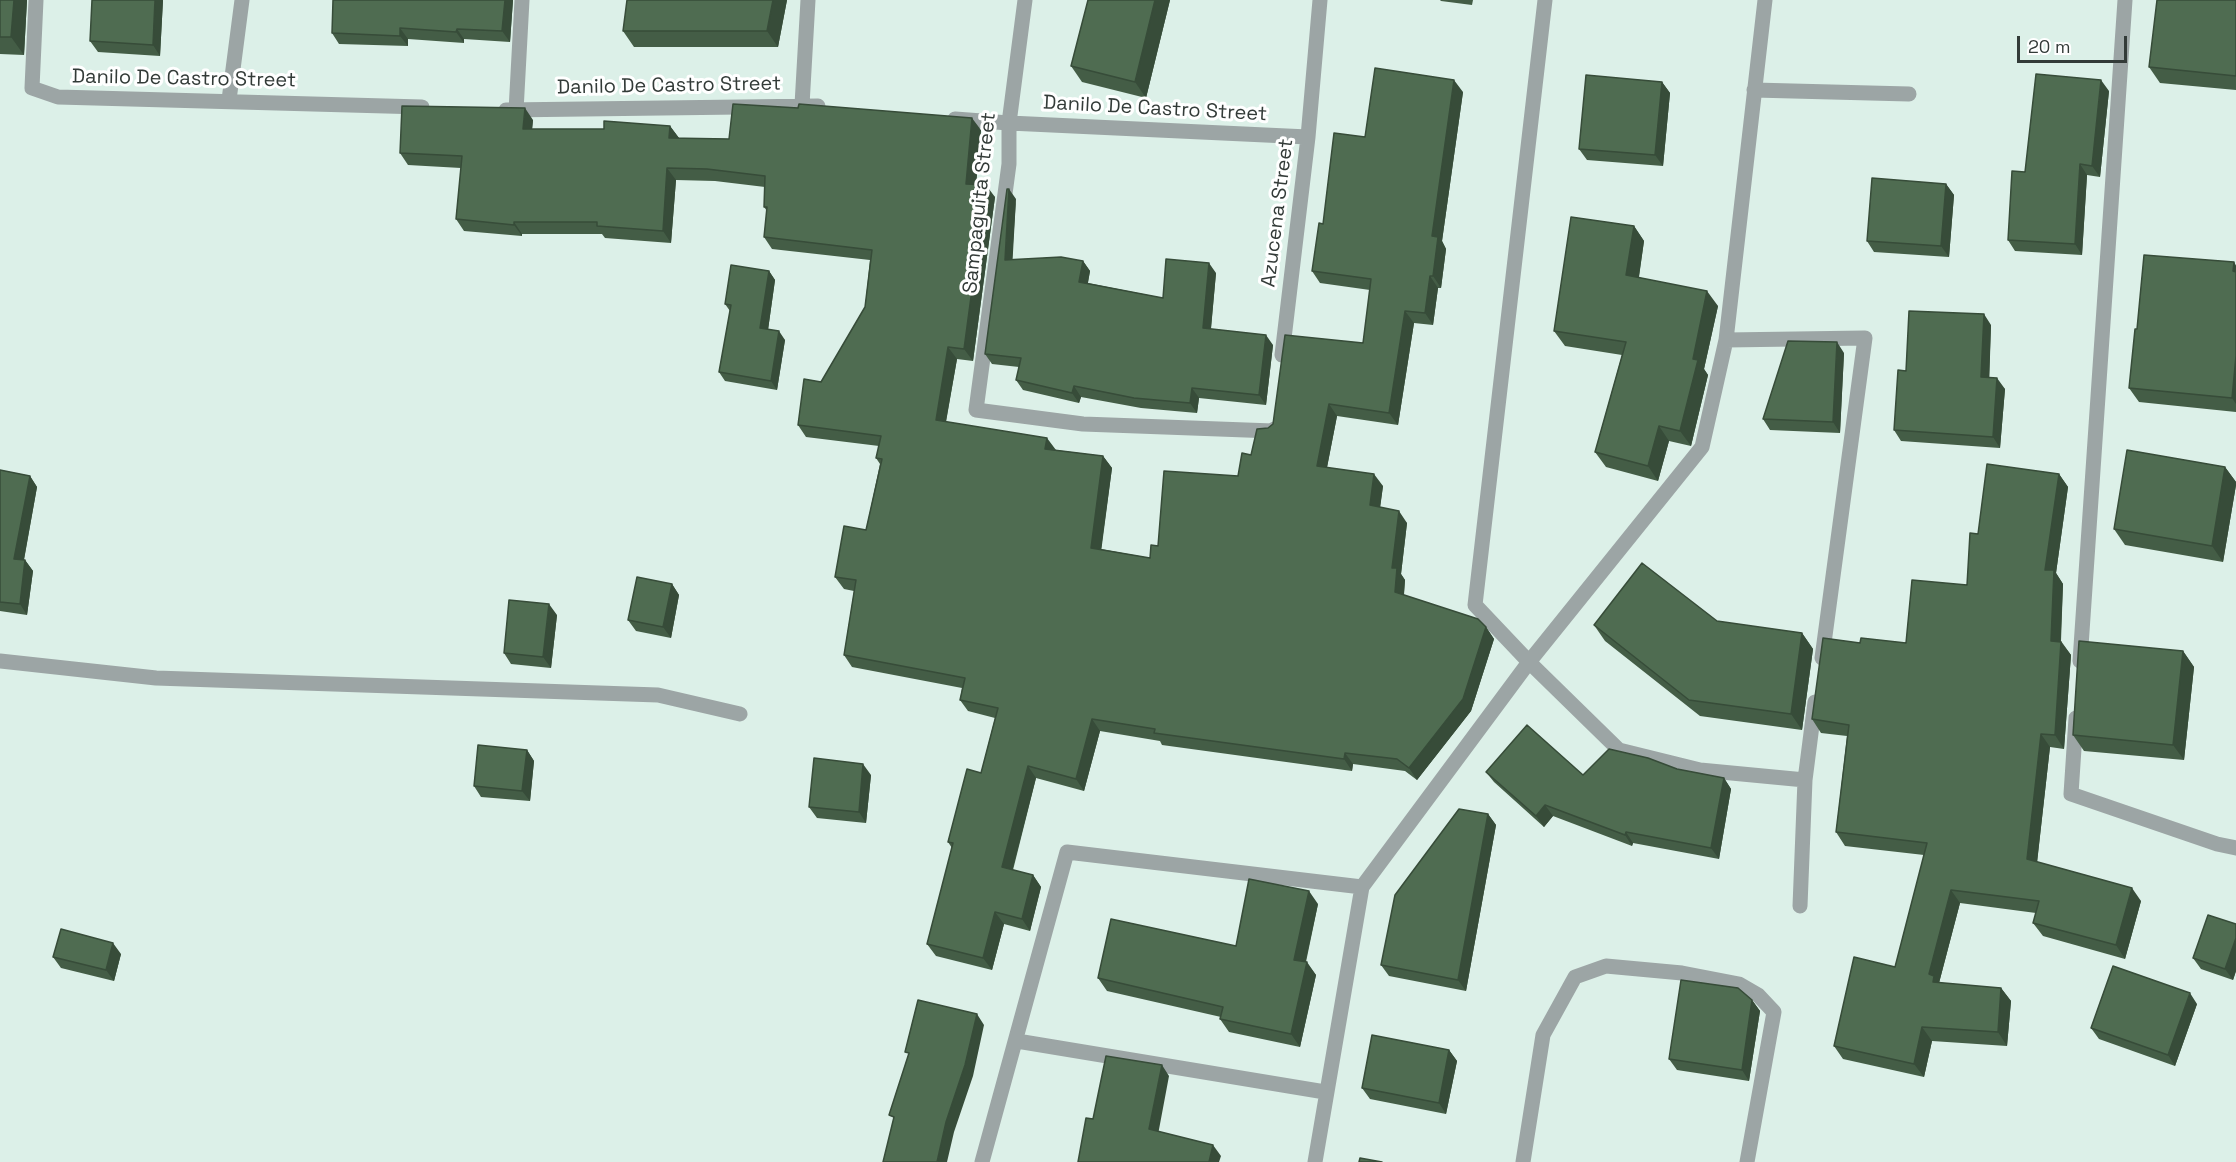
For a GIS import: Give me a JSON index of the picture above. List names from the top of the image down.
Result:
{
  "streets": {
    "street": ["Danilo De Castro Street", "Sampaguita Street", "Azucena Street"]
  },
  "crossings": [
    ["Danilo De Castro Street", "Sampaguita Street"],
    ["Danilo De Castro Street", "Azucena Street"]
  ],
  "scale_bar": "20 m"
}
